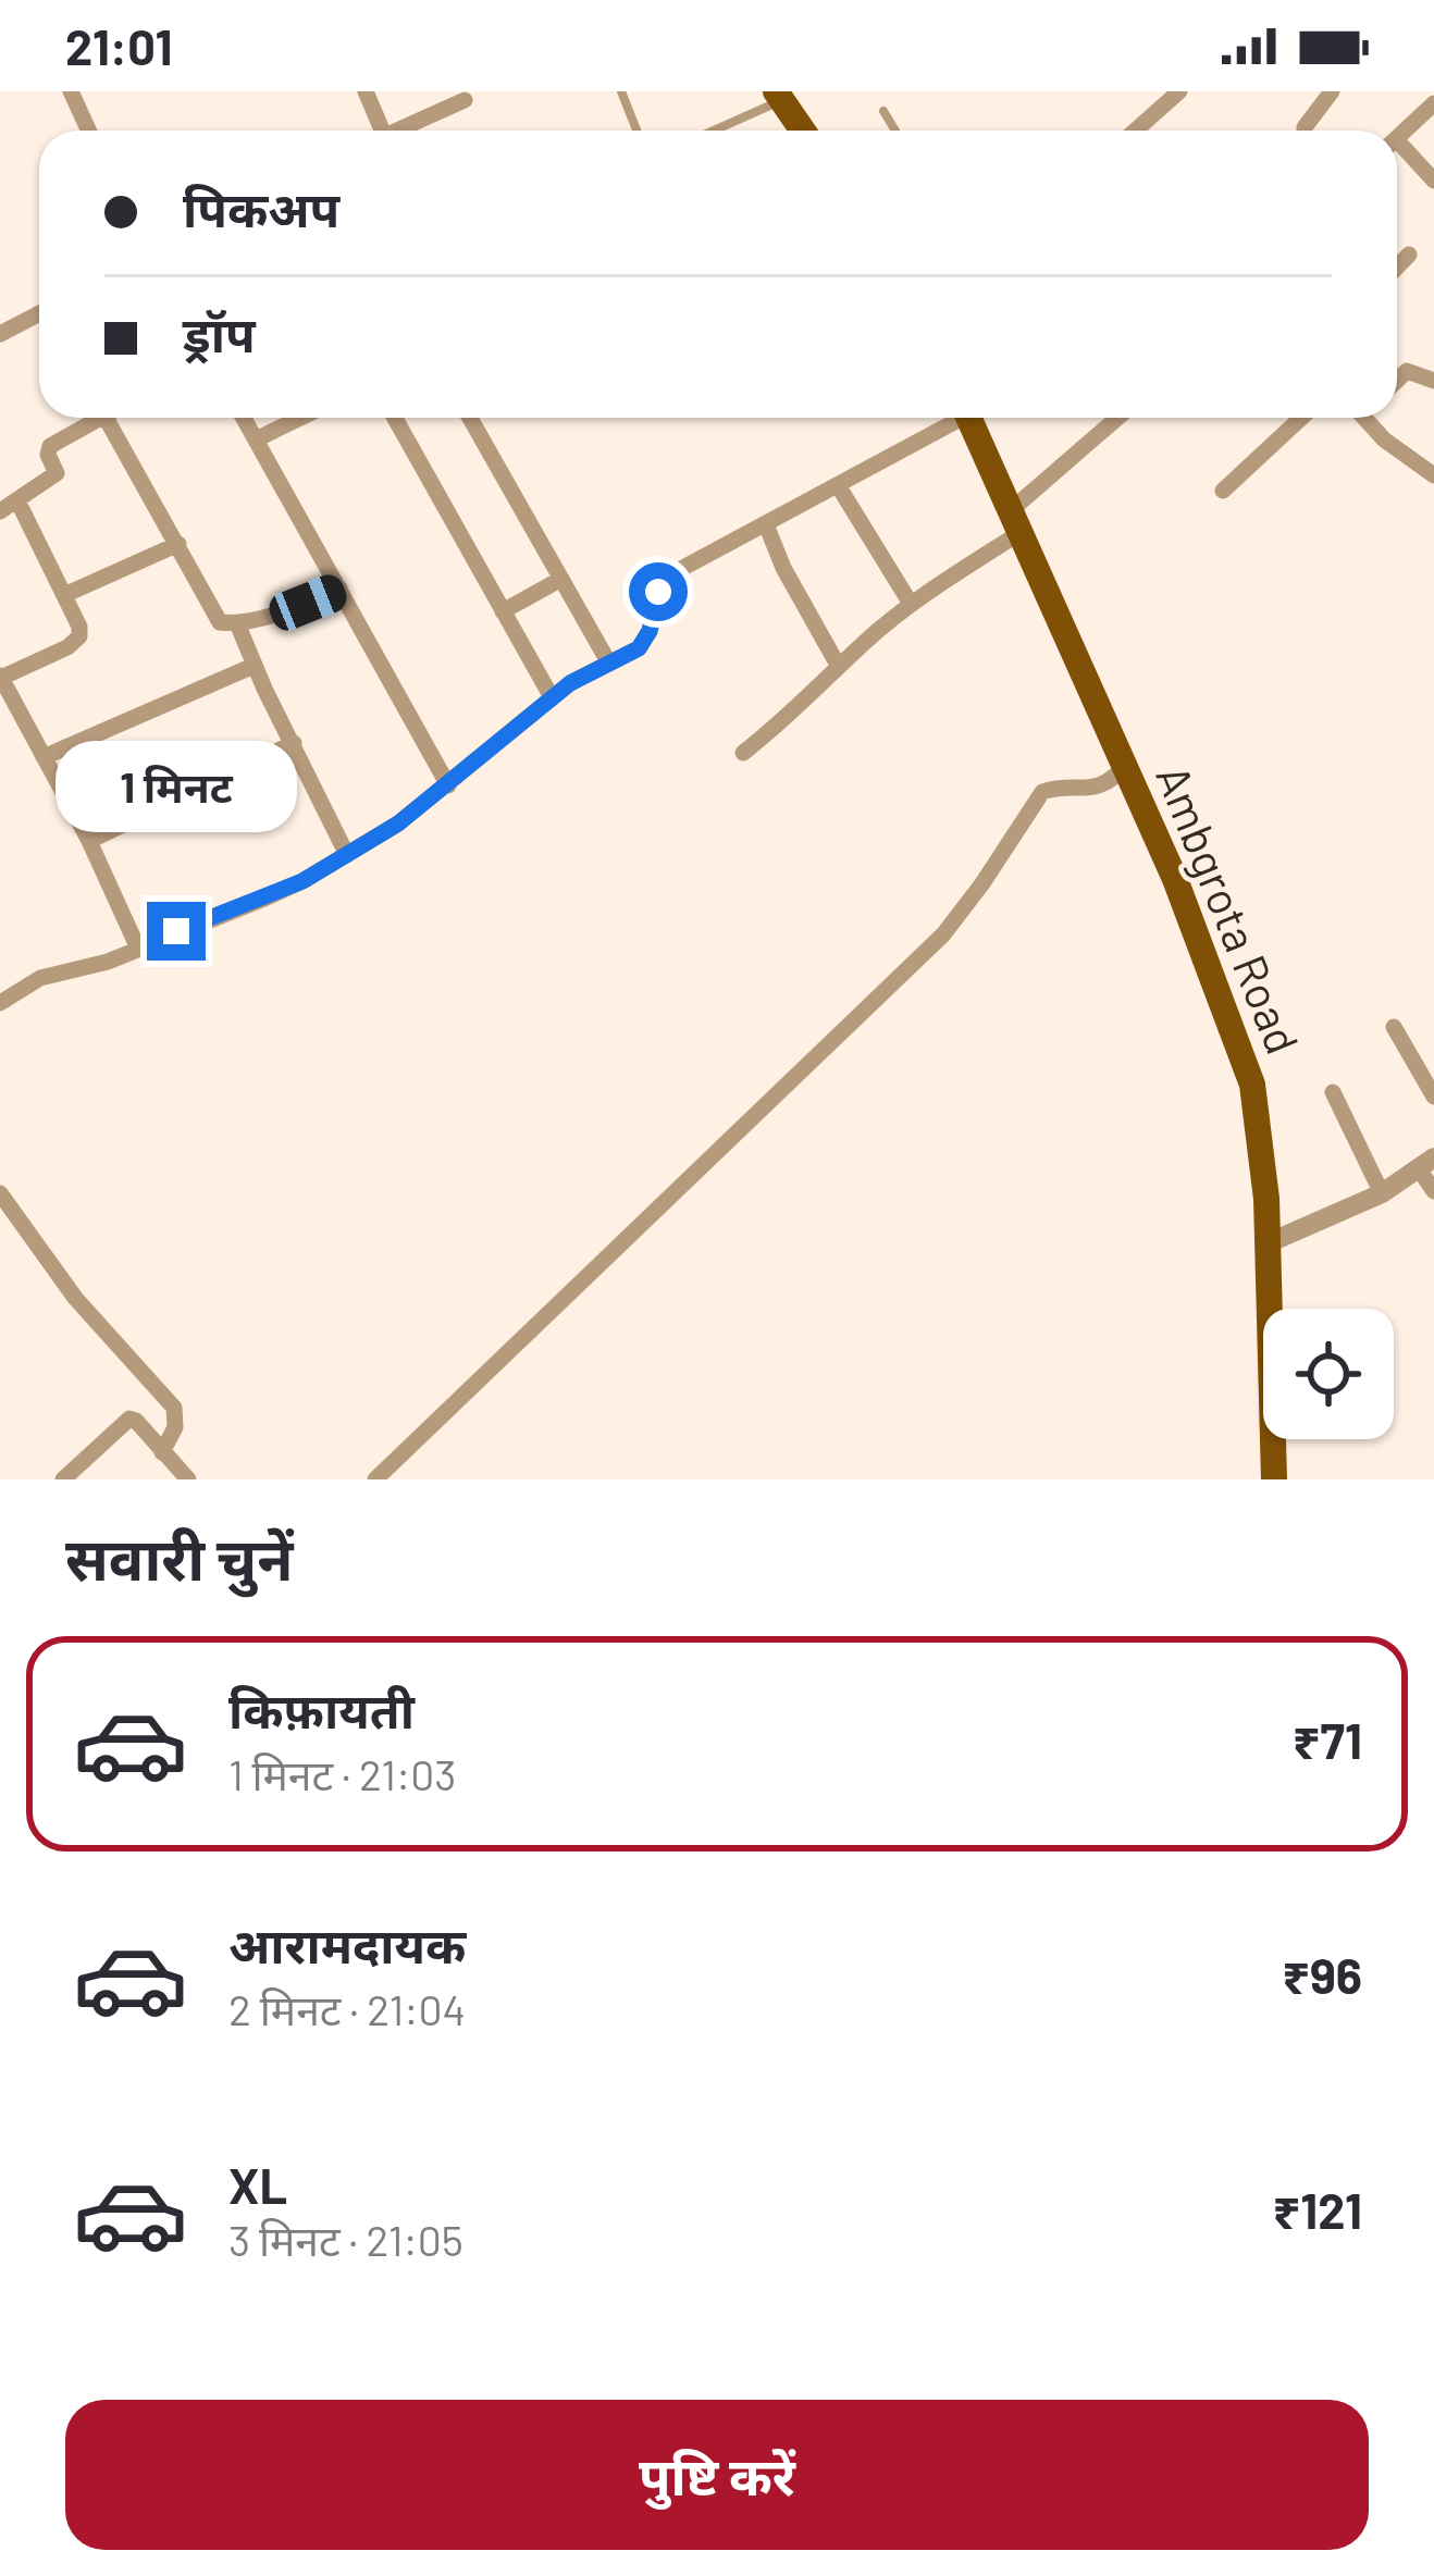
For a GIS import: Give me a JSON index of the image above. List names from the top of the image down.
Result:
{
  "streets": {
    "main road": ["Ambgrota Road"]
  },
  "page": {
    "status": "21:01",
    "banner": ["पिकअप", "ड्रॉप"],
    "bubble": "1 मिनट",
    "heading": "सवारी चुनें",
    "list": [
      {
        "name": "किफ़ायती",
        "note": "1 मिनट · 21:03",
        "value": "₹71"
      },
      {
        "name": "आरामदायक",
        "note": "2 मिनट · 21:04",
        "value": "₹96"
      },
      {
        "name": "XL",
        "note": "3 मिनट · 21:05",
        "value": "₹121"
      }
    ],
    "buttons": "पुष्टि करें"
  }
}
